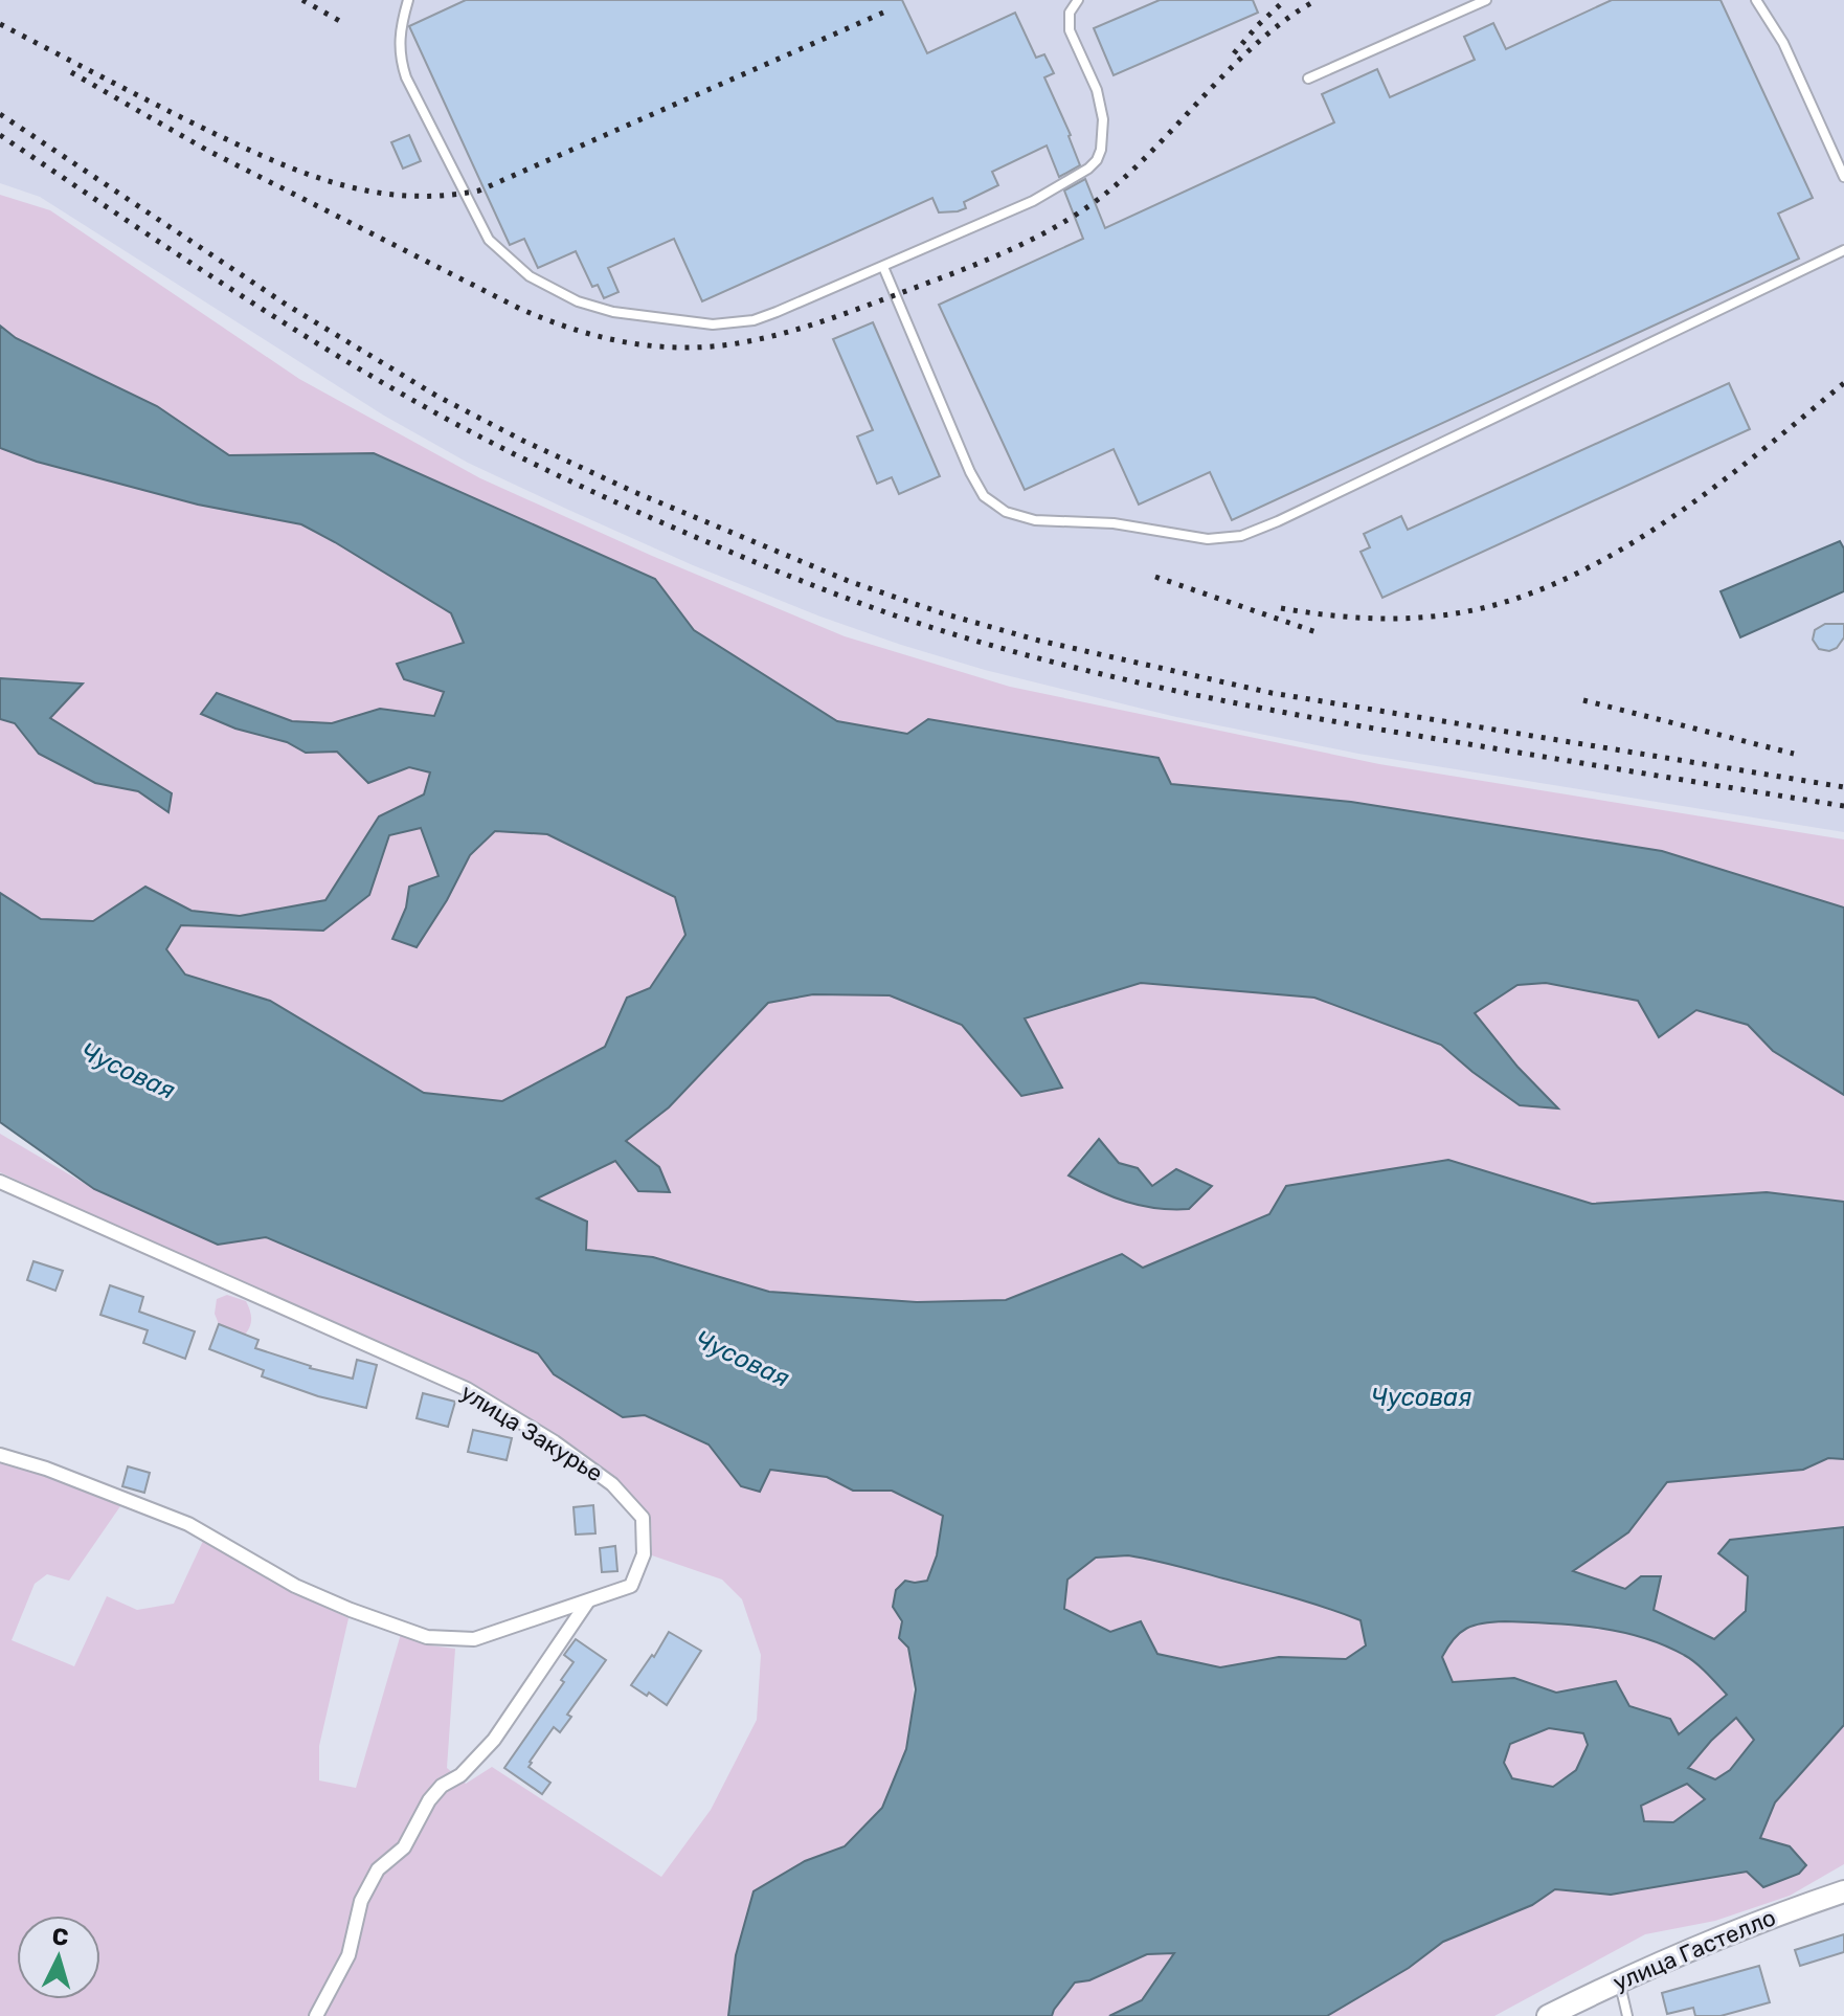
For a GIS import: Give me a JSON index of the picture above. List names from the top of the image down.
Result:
{
  "streets": {
    "street": ["улица Закурье", "улица Гастелло"]
  },
  "water": ["Чусовая"],
  "north": "top"
}
